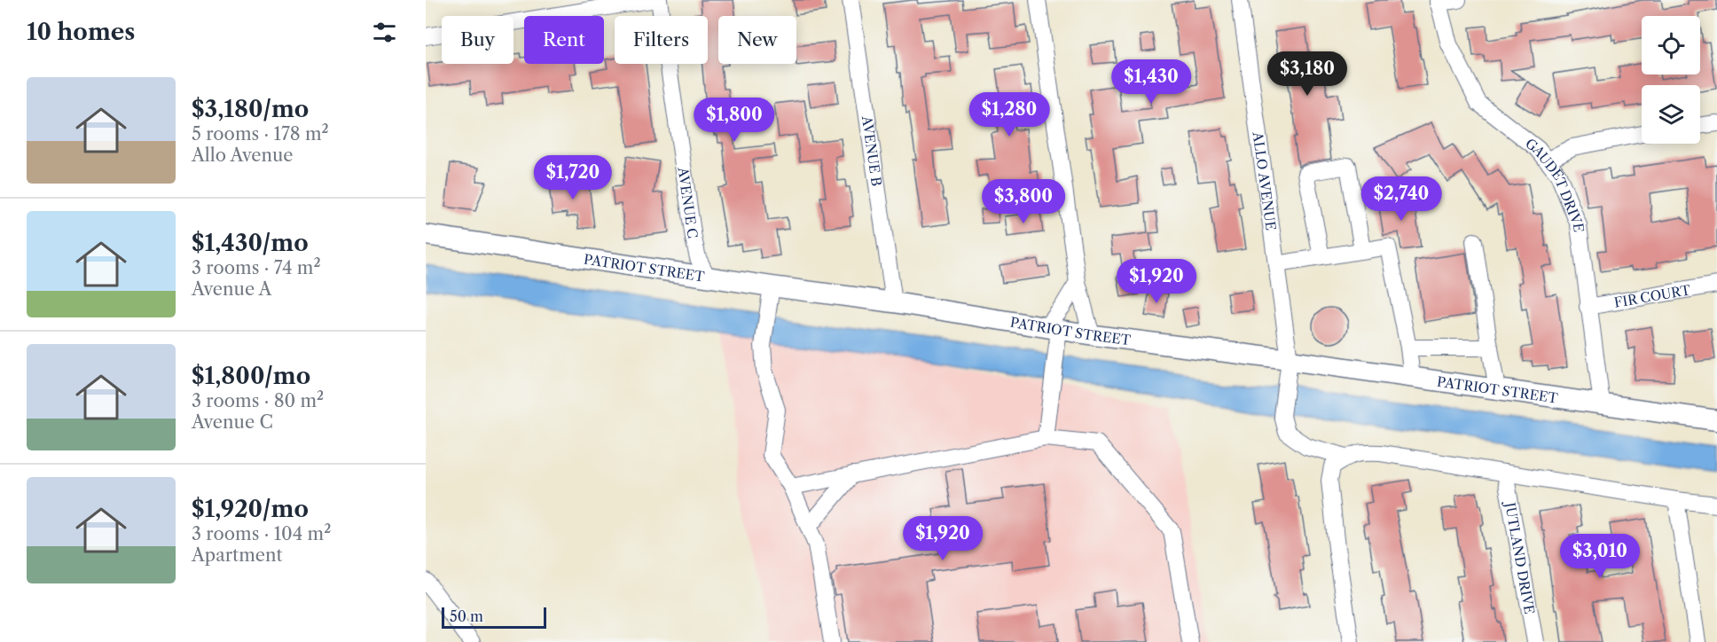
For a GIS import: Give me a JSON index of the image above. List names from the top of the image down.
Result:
{
  "streets": {
    "main road": ["PATRIOT STREET"],
    "street": [
      "AVENUE B",
      "ALLO AVENUE",
      "GAUDET DRIVE",
      "AVENUE C",
      "FIR COURT",
      "JUTLAND DRIVE"
    ]
  },
  "crossings": [
    ["AVENUE B", "PATRIOT STREET"],
    ["ALLO AVENUE", "PATRIOT STREET"],
    ["GAUDET DRIVE", "PATRIOT STREET"],
    ["GAUDET DRIVE", "FIR COURT"],
    ["AVENUE C", "PATRIOT STREET"]
  ],
  "scale_bar": "50 m",
  "page": {
    "heading": "10 homes",
    "chip": [
      "Buy",
      "Rent",
      "Filters",
      "New"
    ],
    "price": [
      "$3,180",
      "$1,430",
      "$1,280",
      "$1,800",
      "$1,720",
      "$2,740",
      "$3,800",
      "$1,920",
      "$1,920",
      "$3,010"
    ],
    "list": [
      {
        "name": "$3,180/mo",
        "note": "5 rooms · 178 m² · Allo Avenue"
      },
      {
        "name": "$1,430/mo",
        "note": "3 rooms · 74 m² · Avenue A"
      },
      {
        "name": "$1,800/mo",
        "note": "3 rooms · 80 m² · Avenue C"
      },
      {
        "name": "$1,920/mo",
        "note": "3 rooms · 104 m² · Apartment"
      }
    ],
    "scale": "50 m"
  }
}
